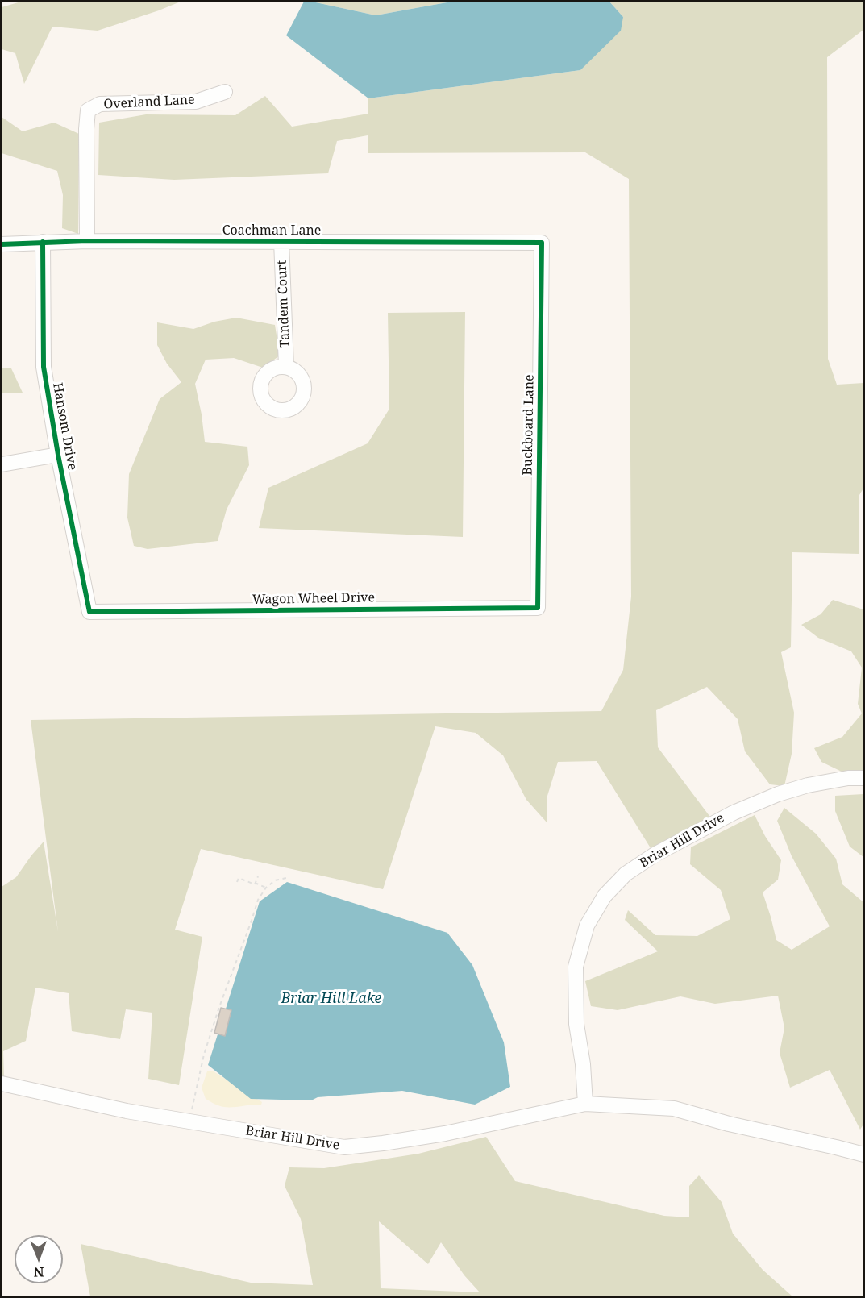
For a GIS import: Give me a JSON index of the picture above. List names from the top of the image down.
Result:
{
  "streets": {
    "street": [
      "Overland Lane",
      "Coachman Lane",
      "Tandem Court",
      "Buckboard Lane",
      "Hansom Drive",
      "Wagon Wheel Drive",
      "Briar Hill Drive"
    ]
  },
  "crossings": [
    ["Overland Lane", "Coachman Lane"],
    ["Coachman Lane", "Tandem Court"],
    ["Coachman Lane", "Buckboard Lane"],
    ["Coachman Lane", "Hansom Drive"],
    ["Buckboard Lane", "Wagon Wheel Drive"],
    ["Hansom Drive", "Wagon Wheel Drive"]
  ],
  "water": ["Briar Hill Lake"],
  "north": "bottom"
}
